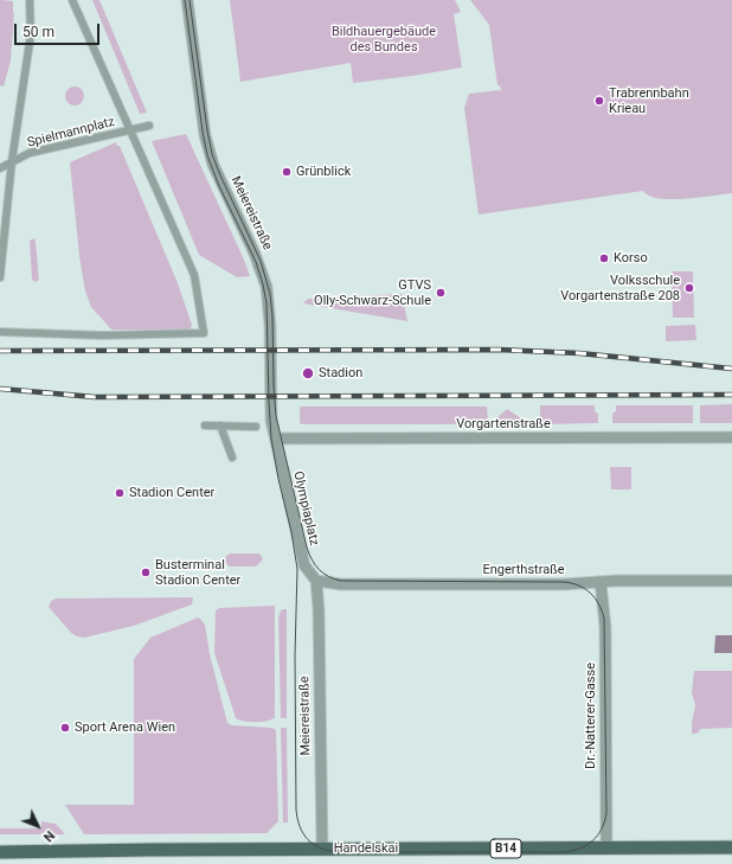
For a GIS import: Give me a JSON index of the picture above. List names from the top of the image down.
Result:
{
  "streets": {
    "main road": ["Handelskai", "B14"],
    "street": [
      "Spielmannplatz",
      "Meiereistraße",
      "Vorgartenstraße",
      "Olympiaplatz",
      "Engerthstraße",
      "Dr.-Natterer-Gasse"
    ]
  },
  "crossings": [
    ["Meiereistraße", "Vorgartenstraße"],
    ["Meiereistraße", "Olympiaplatz"],
    ["Meiereistraße", "Engerthstraße"],
    ["Meiereistraße", "Handelskai"],
    ["Vorgartenstraße", "Olympiaplatz"],
    ["Olympiaplatz", "Engerthstraße"],
    ["Engerthstraße", "Dr.-Natterer-Gasse"],
    ["Dr.-Natterer-Gasse", "Handelskai"]
  ],
  "parks": ["Bildhauergebäude des Bundes"],
  "places": [
    "Trabrennbahn Krieau",
    "Grünblick",
    "Korso",
    "Volksschule Vorgartenstraße 208",
    "GTVS Olly-Schwarz-Schule",
    "Stadion",
    "Stadion Center",
    "Busterminal Stadion Center",
    "Sport Arena Wien"
  ],
  "scale_bar": "50 m",
  "north": "bottom right"
}
